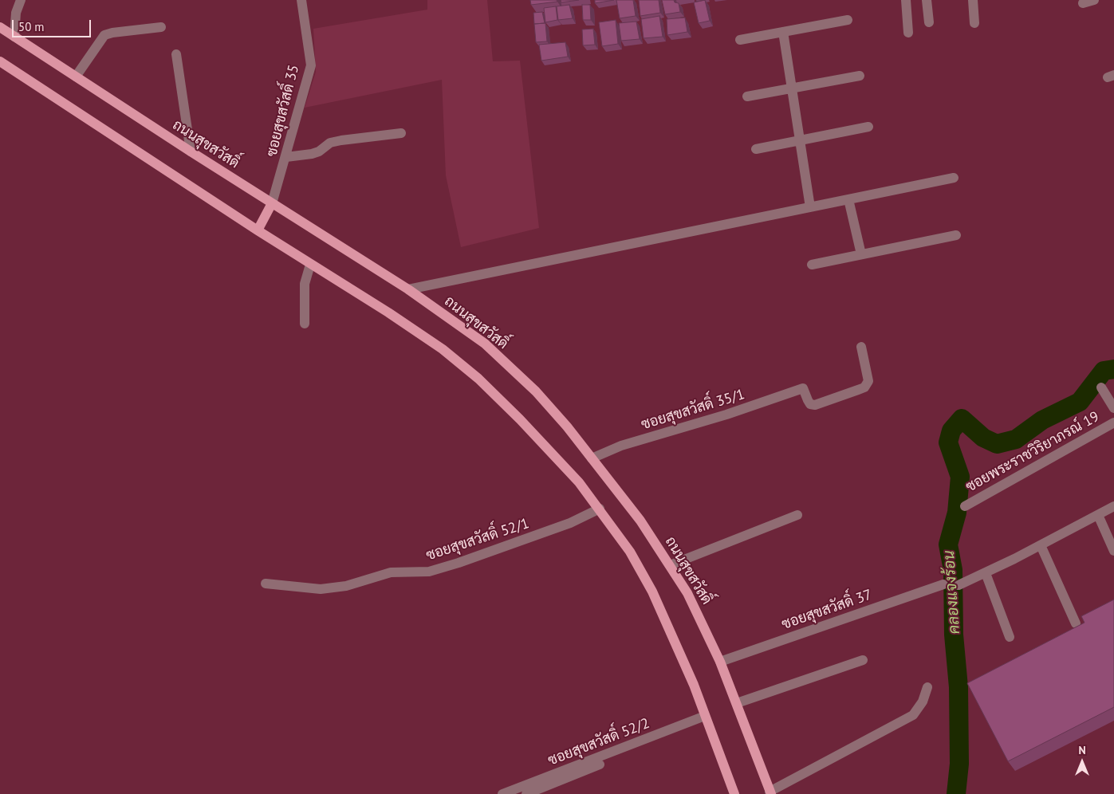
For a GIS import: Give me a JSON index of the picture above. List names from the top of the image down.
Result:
{
  "streets": {
    "main road": ["ถนนสุขสวัสดิ์"],
    "street": [
      "ซอยสุขสวัสดิ์ 35",
      "ซอยสุขสวัสดิ์ 35/1",
      "ซอยพระราชวิริยาภรณ์ 19",
      "ซอยสุขสวัสดิ์ 52/1",
      "ซอยสุขสวัสดิ์ 37",
      "ซอยสุขสวัสดิ์ 52/2"
    ]
  },
  "crossings": [
    ["ซอยสุขสวัสดิ์ 35", "ถนนสุขสวัสดิ์"],
    ["ถนนสุขสวัสดิ์", "ซอยสุขสวัสดิ์ 35/1"],
    ["ถนนสุขสวัสดิ์", "ซอยสุขสวัสดิ์ 37"]
  ],
  "water": ["คลองแจงร้อน"],
  "scale_bar": "50 m",
  "north": "top"
}
